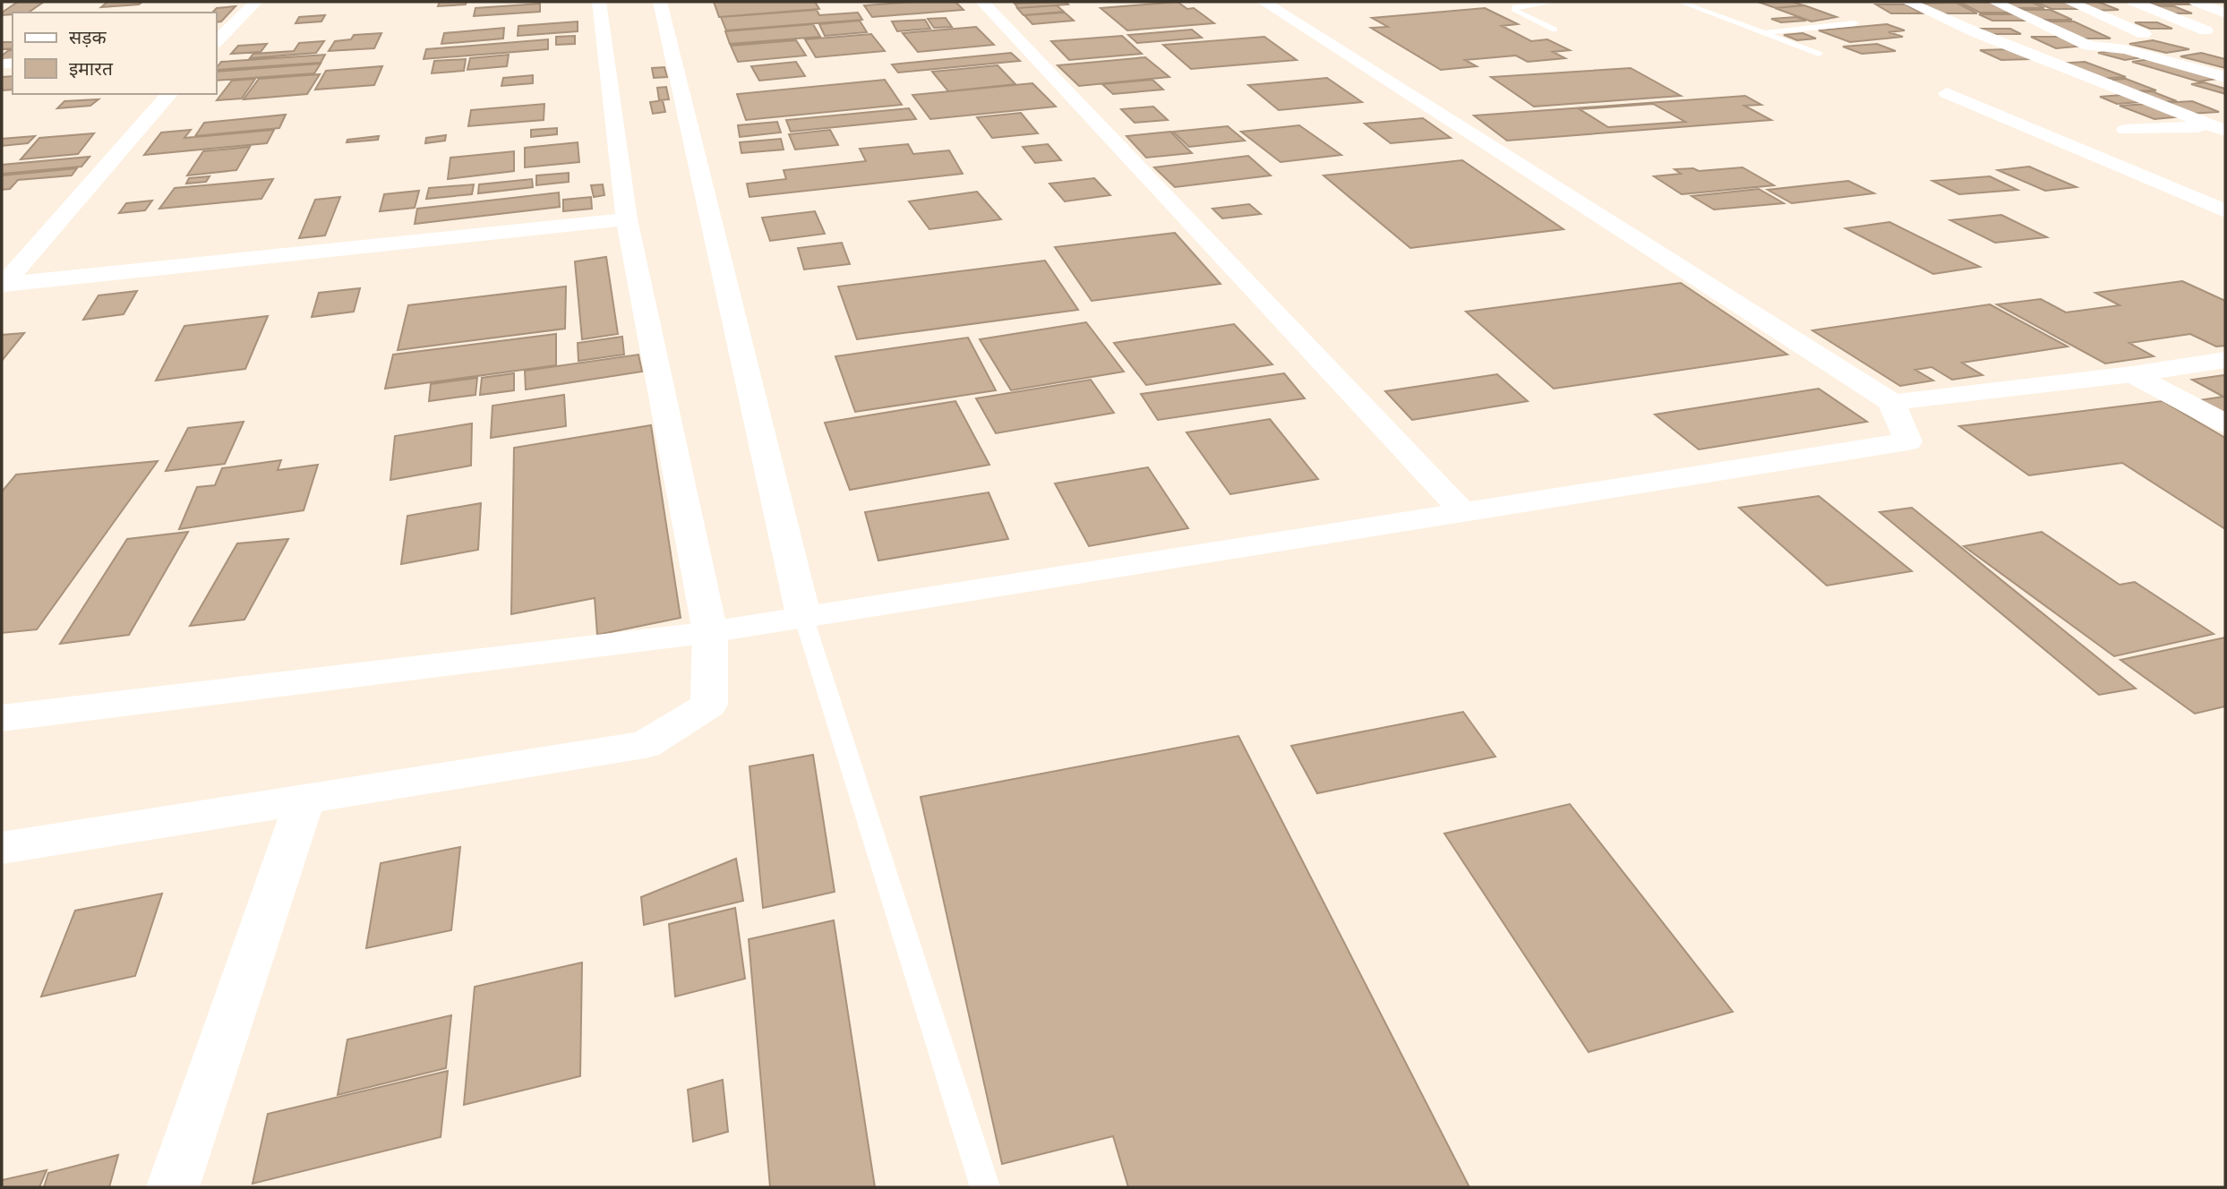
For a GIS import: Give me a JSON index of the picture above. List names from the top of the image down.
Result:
{
  "legend": ["सड़क", "इमारत"]
}
